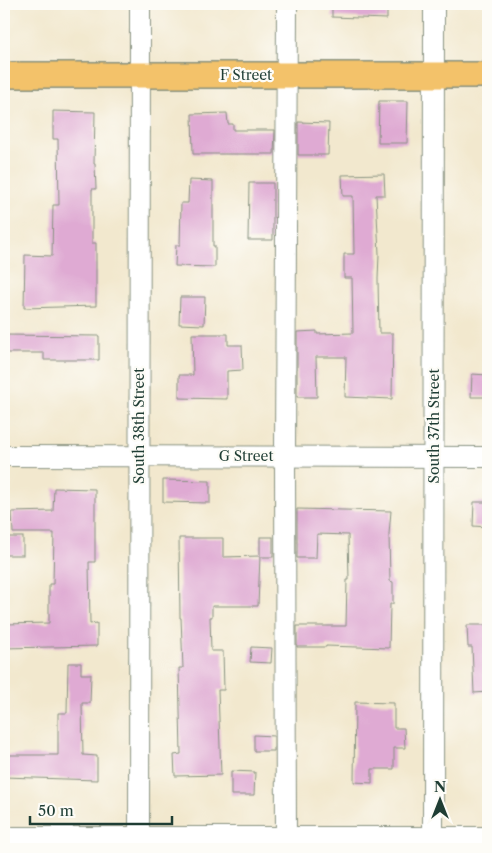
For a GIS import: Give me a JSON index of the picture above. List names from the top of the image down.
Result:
{
  "streets": {
    "main road": ["F Street"],
    "street": ["South 38th Street", "South 37th Street", "G Street"]
  },
  "crossings": [
    ["F Street", "South 38th Street"],
    ["F Street", "South 37th Street"],
    ["South 38th Street", "G Street"],
    ["South 37th Street", "G Street"]
  ],
  "scale_bar": "50 m",
  "north": "top"
}
